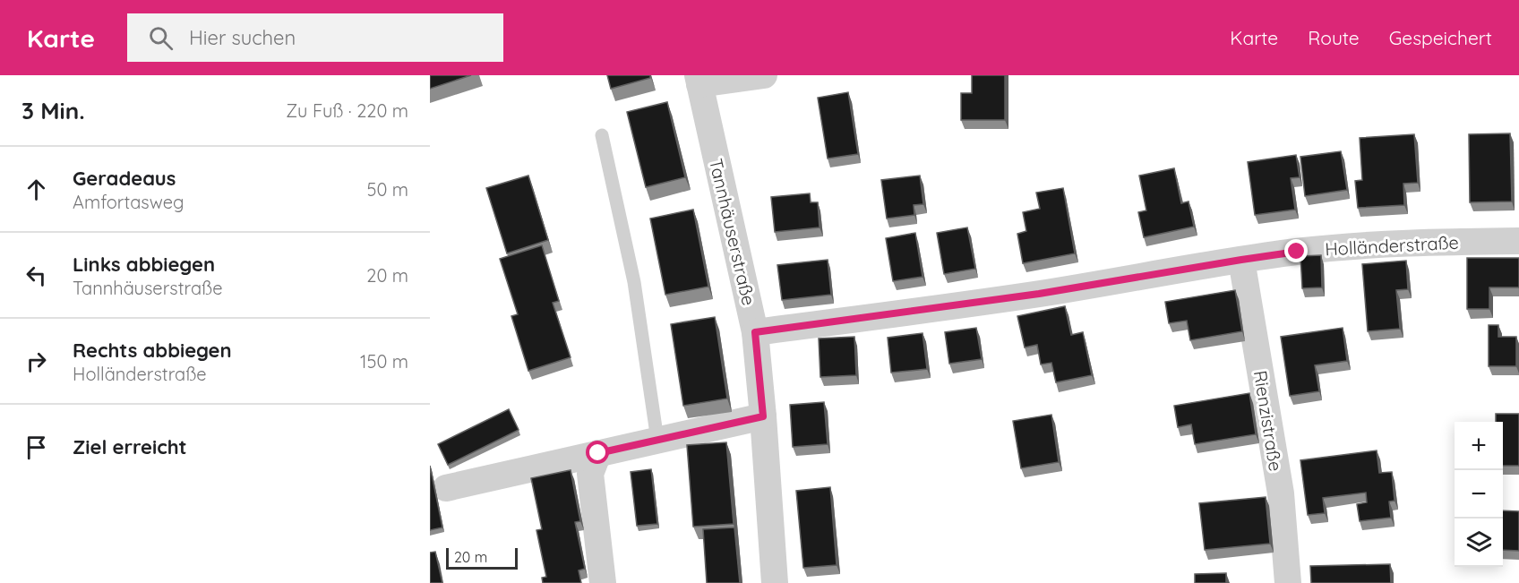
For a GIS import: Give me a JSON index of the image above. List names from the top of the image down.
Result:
{
  "streets": {
    "street": ["Tannhäuserstraße", "Holländerstraße", "Rienzistraße"]
  },
  "crossings": [
    ["Tannhäuserstraße", "Holländerstraße"],
    ["Holländerstraße", "Rienzistraße"]
  ],
  "scale_bar": "20 m",
  "page": {
    "header": "Karte",
    "search": "Hier suchen",
    "nav": ["Karte", "Route", "Gespeichert"],
    "heading": ["3 Min.", "Zu Fuß · 220 m"],
    "list": [
      ["Geradeaus", "Amfortasweg", "50 m"],
      ["Links abbiegen", "Tannhäuserstraße", "20 m"],
      ["Rechts abbiegen", "Holländerstraße", "150 m"],
      "Ziel erreicht"
    ],
    "map_buttons": ["+", "−"],
    "scale": "20 m"
  }
}
